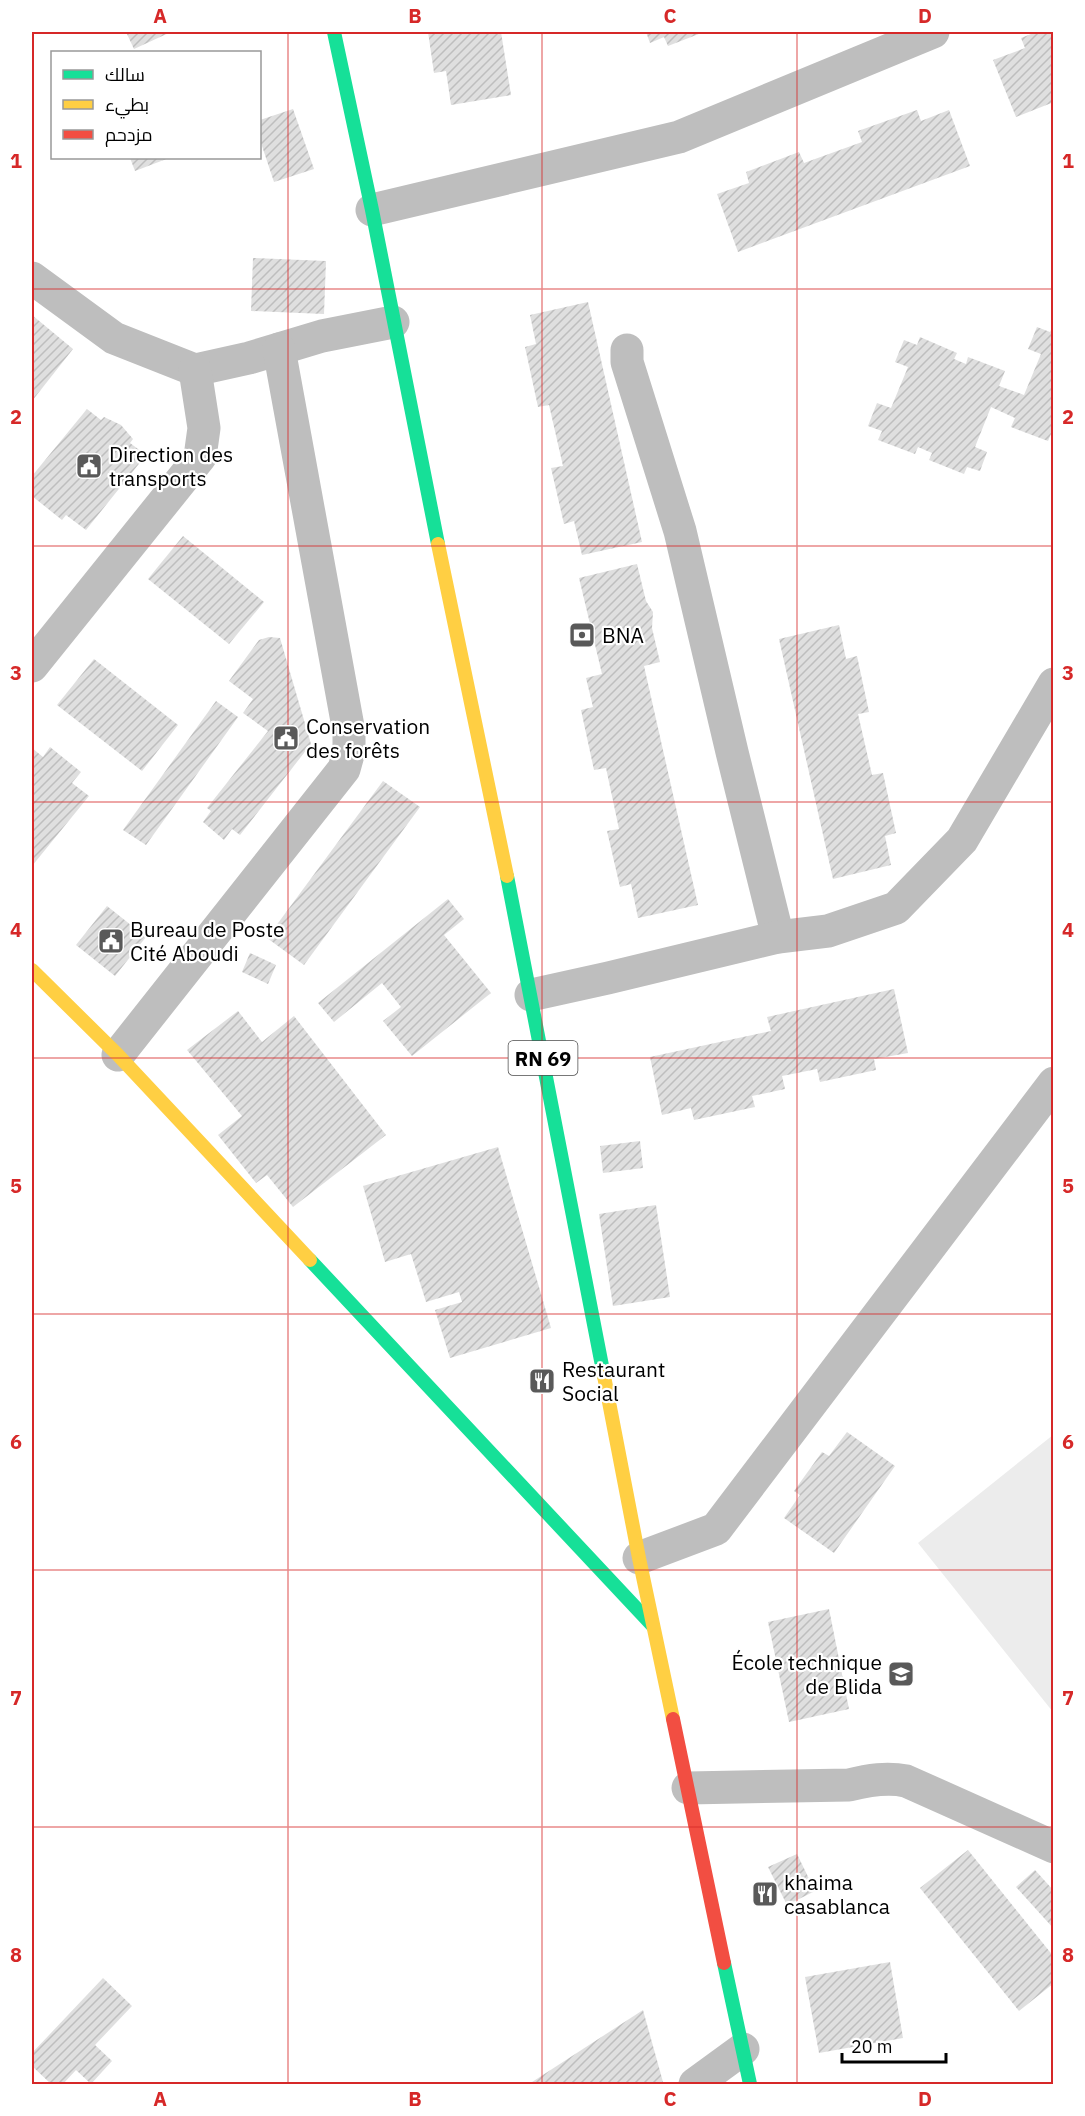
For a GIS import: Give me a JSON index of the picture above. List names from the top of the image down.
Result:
{
  "streets": {
    "main road": ["RN 69"]
  },
  "places": {
    "public building": ["Direction des transports", "Conservation des forêts", "Bureau de Poste Cité Aboudi"],
    "bank": ["BNA"],
    "restaurant": ["Restaurant Social", "khaima casablanca"],
    "school or university": ["École technique de Blida"]
  },
  "legend": ["سالك", "بطيء", "مزدحم"],
  "scale_bar": "20 m",
  "grid": {
    "columns": [
      "A",
      "B",
      "C",
      "D"
    ],
    "rows": [
      "1",
      "2",
      "3",
      "4",
      "5",
      "6",
      "7",
      "8"
    ]
  }
}
